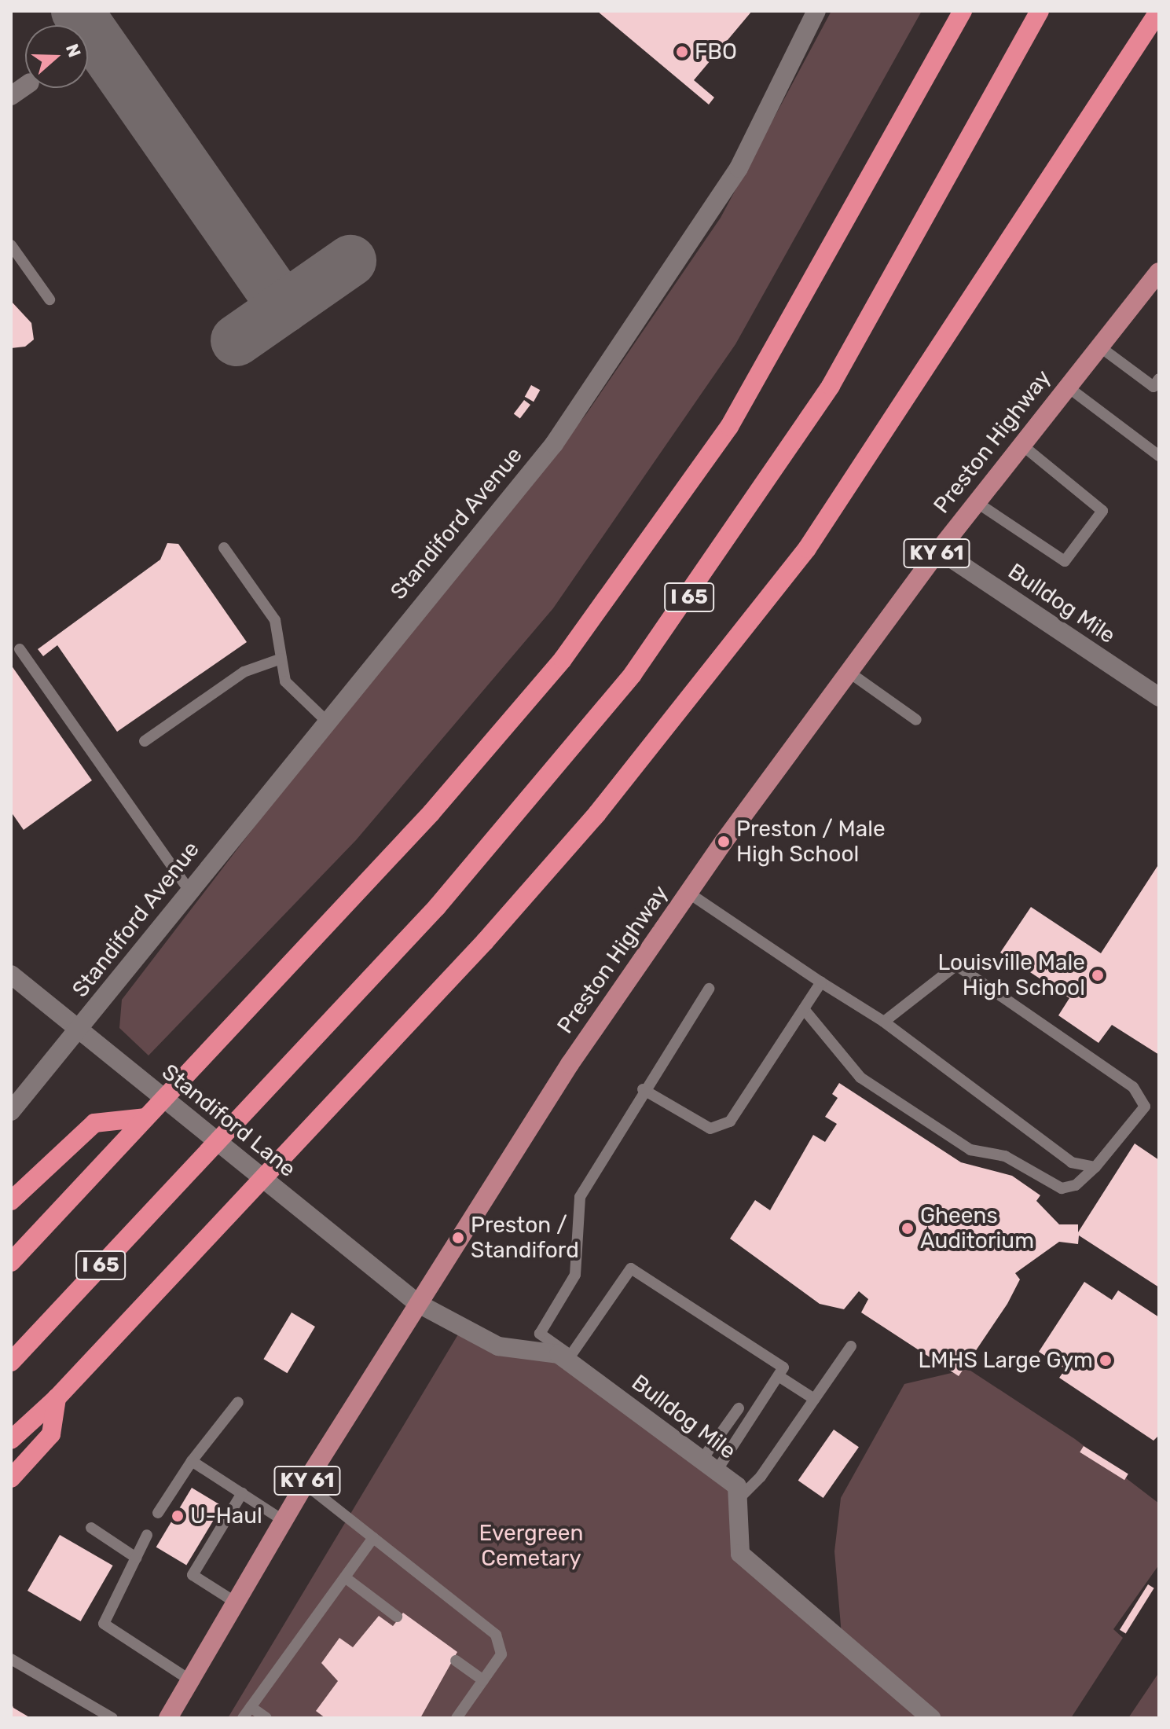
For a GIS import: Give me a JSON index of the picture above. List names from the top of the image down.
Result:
{
  "streets": {
    "highway": ["I 65"],
    "main road": ["Preston Highway", "KY 61"],
    "street": ["Standiford Avenue", "Bulldog Mile", "Standiford Lane"]
  },
  "crossings": [
    ["Preston Highway", "Bulldog Mile"],
    ["Preston Highway", "Standiford Lane"],
    ["Standiford Avenue", "Standiford Lane"],
    ["Bulldog Mile", "Standiford Lane"]
  ],
  "parks": ["Evergreen Cemetary"],
  "places": [
    "FBO",
    "Preston / Male High School",
    "Louisville Male High School",
    "Gheens Auditorium",
    "Preston / Standiford",
    "LMHS Large Gym",
    "U-Haul"
  ],
  "north": "right"
}
